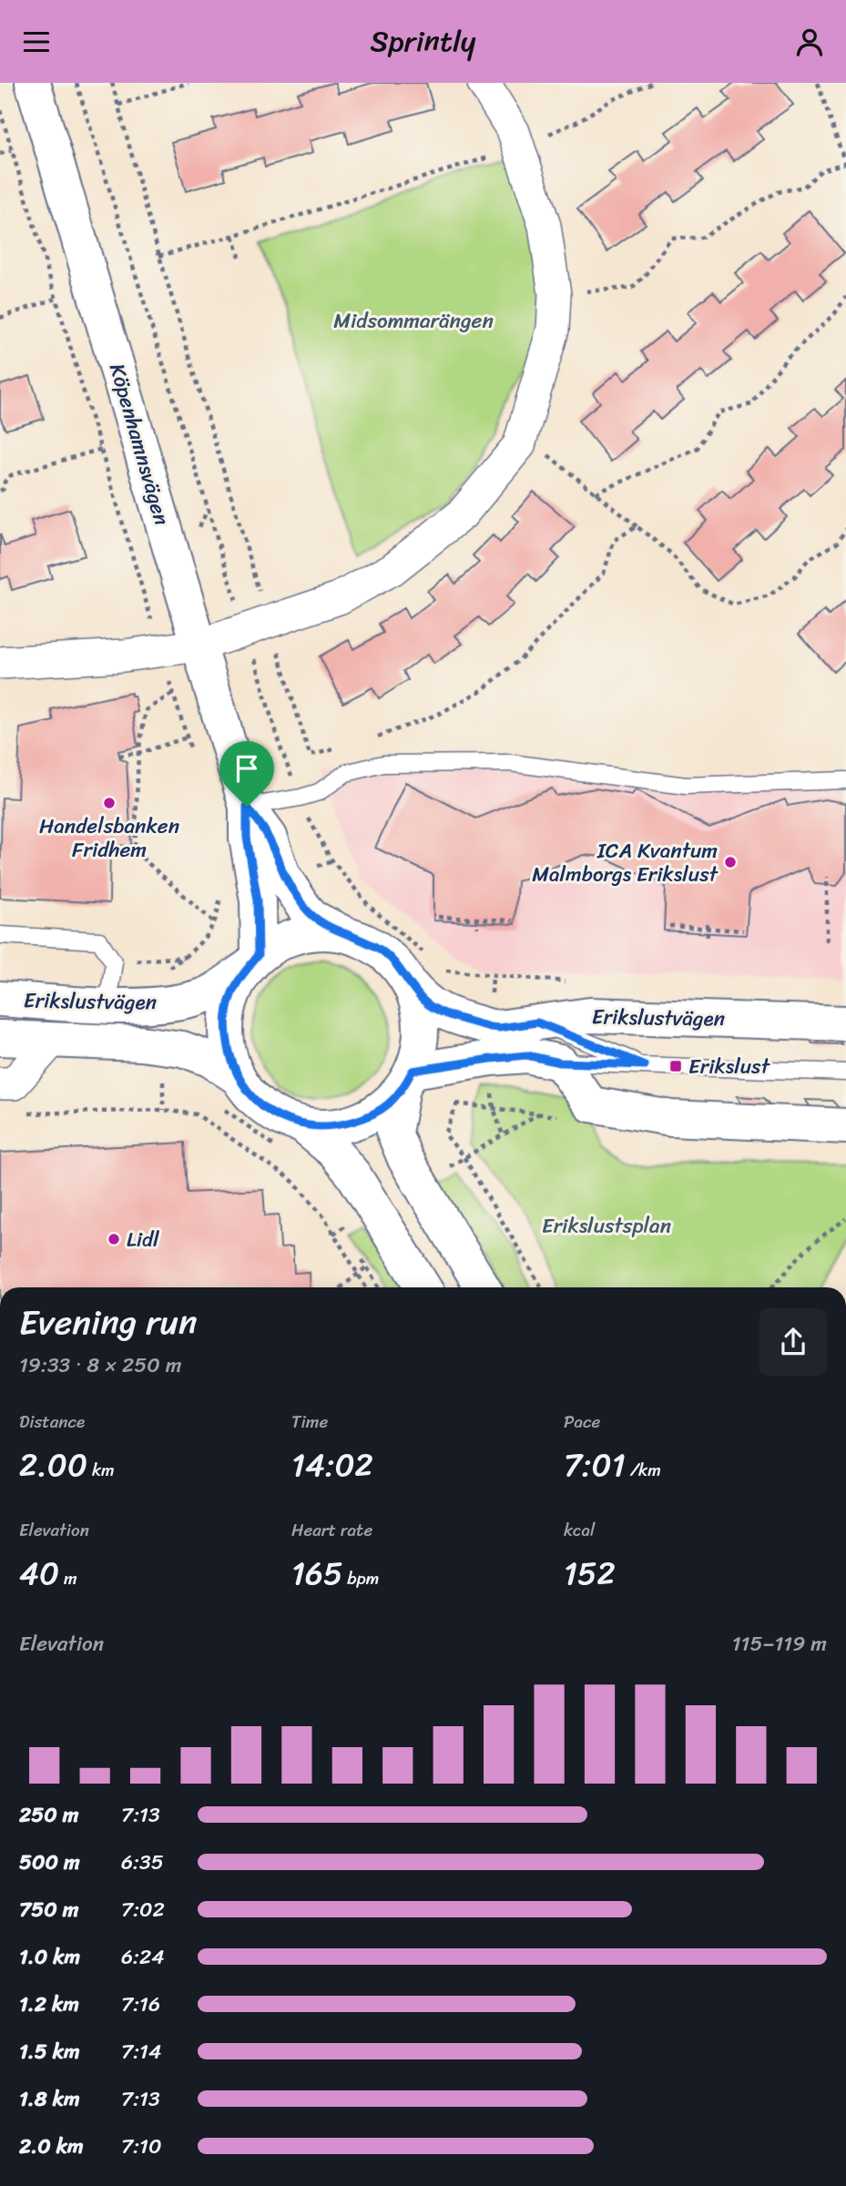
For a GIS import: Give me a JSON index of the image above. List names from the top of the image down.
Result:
{
  "streets": {
    "street": ["Köpenhamnsvägen", "Erikslustvägen"]
  },
  "crossings": [
    ["Köpenhamnsvägen", "Erikslustvägen"]
  ],
  "parks": ["Midsommarängen", "Erikslustsplan"],
  "places": {
    "other": ["Handelsbanken Fridhem", "ICA Kvantum Malmborgs Erikslust", "Lidl"],
    "transit": ["Erikslust"]
  },
  "page": {
    "header": "Sprintly",
    "heading": ["Evening run", "19:33 · 8 × 250 m"],
    "stats": [
      ["Distance", "2.00 km"],
      ["Time", "14:02"],
      ["Pace", "7:01 /km"],
      ["Elevation", "40 m"],
      ["Heart rate", "165 bpm"],
      ["kcal", "152"]
    ],
    "chart": ["Elevation", "115–119 m"],
    "list": [
      {
        "name": "250 m",
        "note": "7:13"
      },
      {
        "name": "500 m",
        "note": "6:35"
      },
      {
        "name": "750 m",
        "note": "7:02"
      },
      {
        "name": "1.0 km",
        "note": "6:24"
      },
      {
        "name": "1.2 km",
        "note": "7:16"
      },
      {
        "name": "1.5 km",
        "note": "7:14"
      },
      {
        "name": "1.8 km",
        "note": "7:13"
      },
      {
        "name": "2.0 km",
        "note": "7:10"
      }
    ]
  }
}
